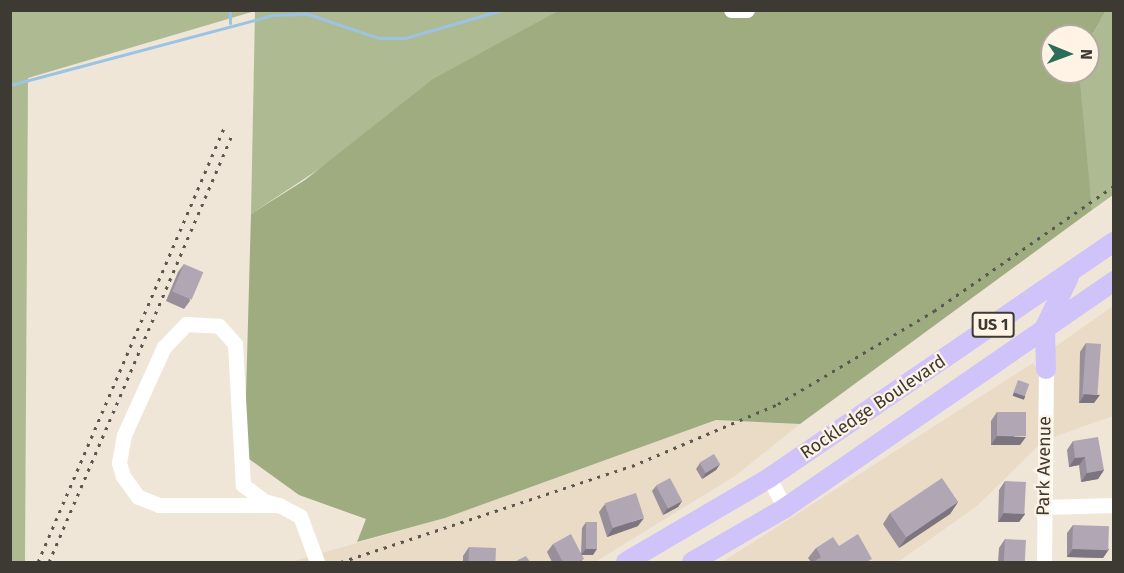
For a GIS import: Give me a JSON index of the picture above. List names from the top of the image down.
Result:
{
  "streets": {
    "main road": ["US 1", "Rockledge Boulevard"],
    "street": ["Park Avenue"]
  },
  "north": "right"
}
